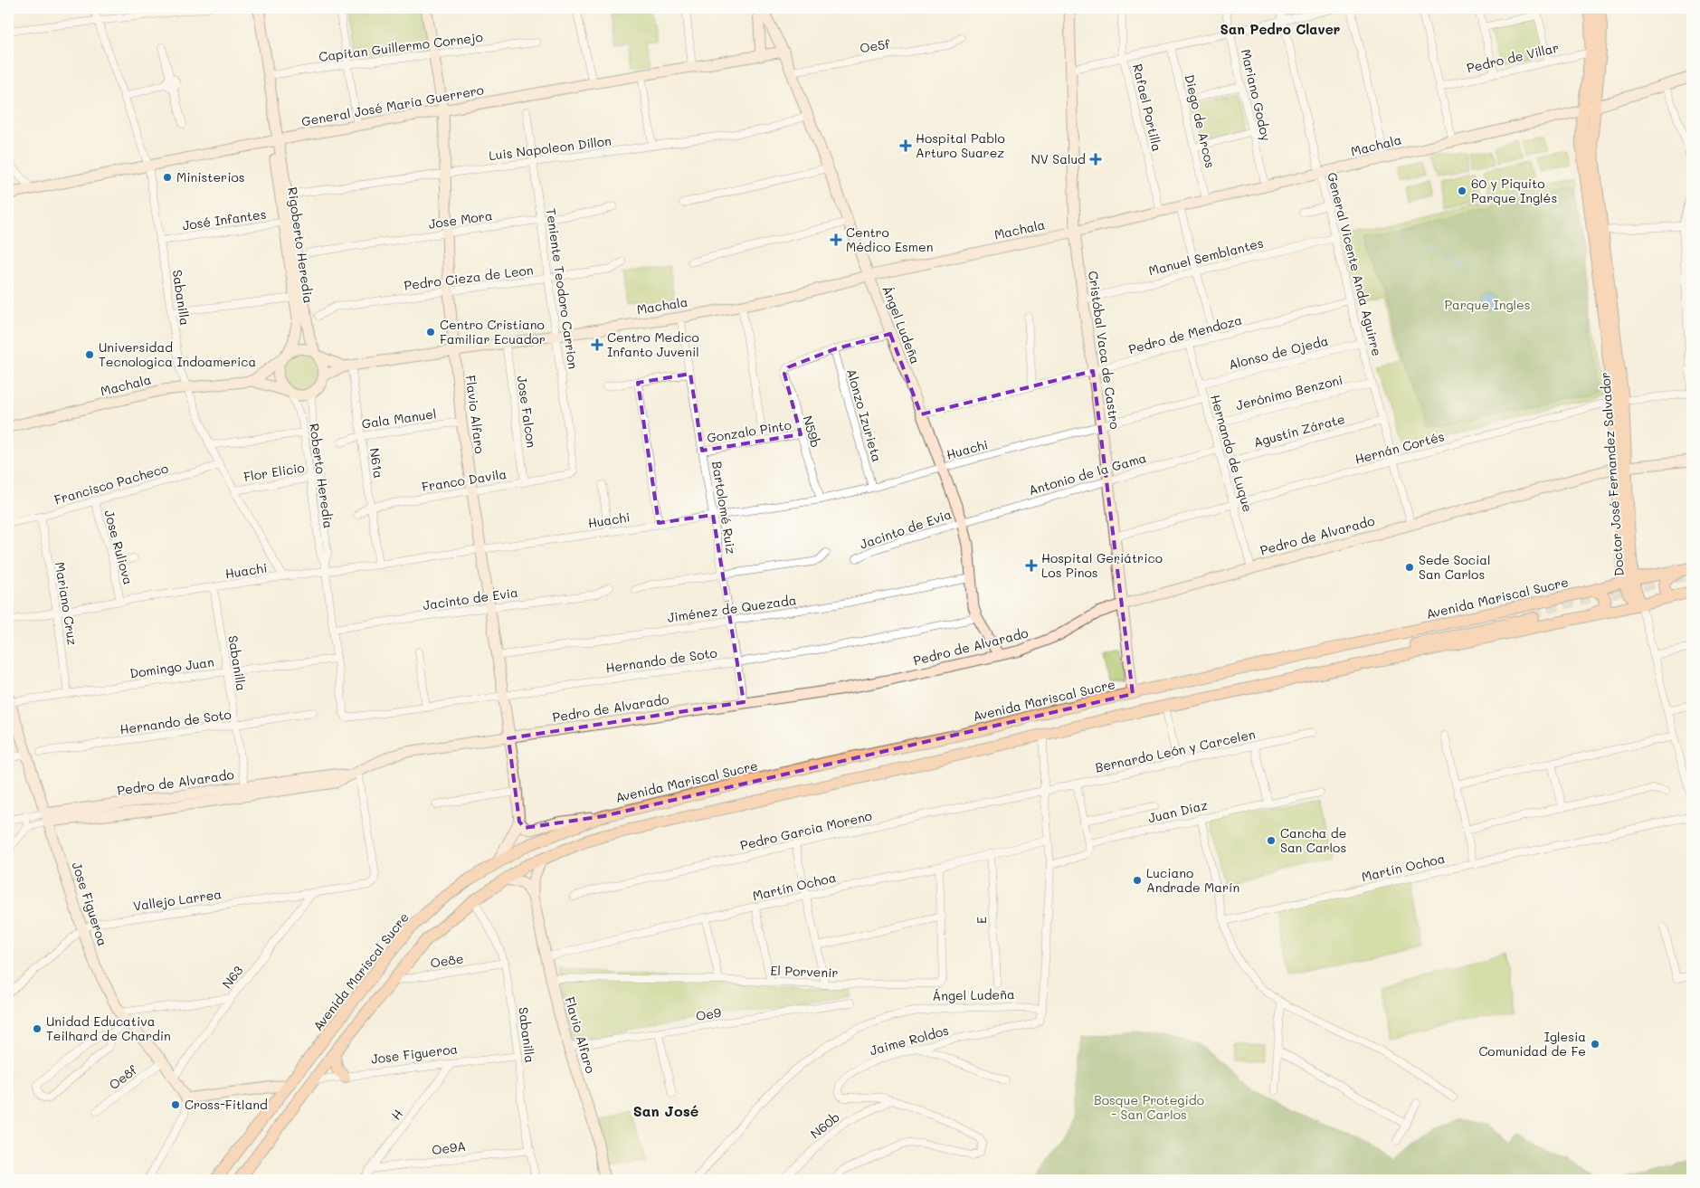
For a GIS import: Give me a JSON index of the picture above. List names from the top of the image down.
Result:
{
  "streets": {
    "main road": ["Doctor José Fernandez Salvador", "Avenida Mariscal Sucre"],
    "street": [
      "Oe5f",
      "Capitan Guillermo Cornejo",
      "Pedro de Villar",
      "Mariano Godoy",
      "General José María Guerrero",
      "Rafael Portilla",
      "Diego de Arcos",
      "Machala",
      "Luis Napoleon Dillon",
      "José Infantes",
      "Jose Mora",
      "Rigoberto Heredia",
      "Manuel Semblantes",
      "General Vicente Anda Aguirre",
      "Pedro Cieza de Leon",
      "Teniente Teodoro Carrion",
      "Sabanilla",
      "Ángel Ludeña",
      "Pedro de Mendoza",
      "Cristóbal Vaca de Castro",
      "Alonso de Ojeda",
      "Jerónimo Benzoni",
      "Jose Falcon",
      "Flavio Alfaro",
      "Alonzo Izurieta",
      "Gala Manuel",
      "Agustín Zárate",
      "Gonzalo Pinto",
      "N59b",
      "Hernán Cortés",
      "Huachi",
      "Hernando de Luque",
      "N61a",
      "Flor Elicio",
      "Antonio de la Gama",
      "Roberto Heredia",
      "Franco Davila",
      "Francisco Pacheco",
      "Bartolomé Ruiz",
      "Jacinto de Evia",
      "Pedro de Alvarado",
      "Jose Ruliova",
      "Mariano Cruz",
      "Jiménez de Quezada",
      "Hernando de Soto",
      "Domingo Juan",
      "Bernardo León y Carcelen",
      "Juan Díaz",
      "Pedro Garcia Moreno",
      "Martín Ochoa",
      "Vallejo Larrea",
      "Jose Figueroa",
      "E",
      "Oe8e",
      "El Porvenir",
      "N63",
      "Oe9",
      "Jaime Roldos",
      "Oe8f",
      "H",
      "N60b",
      "Oe9A"
    ]
  },
  "crossings": [
    ["Oe5f", "Ángel Ludeña"],
    ["Capitan Guillermo Cornejo", "Rigoberto Heredia"],
    ["Capitan Guillermo Cornejo", "Flavio Alfaro"],
    ["Pedro de Villar", "Doctor José Fernandez Salvador"],
    ["Mariano Godoy", "Machala"],
    ["General José María Guerrero", "Rigoberto Heredia"],
    ["General José María Guerrero", "Sabanilla"],
    ["General José María Guerrero", "Ángel Ludeña"],
    ["General José María Guerrero", "Flavio Alfaro"],
    ["Rafael Portilla", "Machala"],
    ["Diego de Arcos", "Machala"],
    ["Machala", "Rigoberto Heredia"],
    ["Machala", "General Vicente Anda Aguirre"],
    ["Machala", "Teniente Teodoro Carrion"],
    ["Machala", "Sabanilla"],
    ["Machala", "Ángel Ludeña"],
    ["Machala", "Cristóbal Vaca de Castro"],
    ["Machala", "Jose Falcon"],
    ["Machala", "Flavio Alfaro"],
    ["Machala", "N61a"],
    ["Machala", "Doctor José Fernandez Salvador"],
    ["Machala", "Roberto Heredia"],
    ["Machala", "Bartolomé Ruiz"],
    ["Luis Napoleon Dillon", "Teniente Teodoro Carrion"],
    ["Luis Napoleon Dillon", "Ángel Ludeña"],
    ["Luis Napoleon Dillon", "Flavio Alfaro"],
    ["José Infantes", "Rigoberto Heredia"],
    ["José Infantes", "Sabanilla"],
    ["Jose Mora", "Teniente Teodoro Carrion"],
    ["Jose Mora", "Flavio Alfaro"],
    ["Rigoberto Heredia", "Roberto Heredia"],
    ["Manuel Semblantes", "General Vicente Anda Aguirre"],
    ["Manuel Semblantes", "Cristóbal Vaca de Castro"],
    ["General Vicente Anda Aguirre", "Pedro de Mendoza"],
    ["General Vicente Anda Aguirre", "Alonso de Ojeda"],
    ["General Vicente Anda Aguirre", "Jerónimo Benzoni"],
    ["General Vicente Anda Aguirre", "Agustín Zárate"],
    ["General Vicente Anda Aguirre", "Hernán Cortés"],
    ["General Vicente Anda Aguirre", "Pedro de Alvarado"],
    ["Pedro Cieza de Leon", "Teniente Teodoro Carrion"],
    ["Pedro Cieza de Leon", "Flavio Alfaro"],
    ["Teniente Teodoro Carrion", "Franco Davila"],
    ["Sabanilla", "Huachi"],
    ["Sabanilla", "Flor Elicio"],
    ["Sabanilla", "Francisco Pacheco"],
    ["Sabanilla", "Pedro de Alvarado"],
    ["Sabanilla", "Avenida Mariscal Sucre"],
    ["Sabanilla", "Hernando de Soto"],
    ["Sabanilla", "Domingo Juan"],
    ["Sabanilla", "Jose Figueroa"],
    ["Sabanilla", "Oe8e"],
    ["Sabanilla", "Oe9A"],
    ["Ángel Ludeña", "Pedro de Mendoza"],
    ["Ángel Ludeña", "Huachi"],
    ["Ángel Ludeña", "Antonio de la Gama"],
    ["Ángel Ludeña", "Jacinto de Evia"],
    ["Ángel Ludeña", "Pedro de Alvarado"],
    ["Ángel Ludeña", "Jiménez de Quezada"],
    ["Ángel Ludeña", "Hernando de Soto"],
    ["Ángel Ludeña", "Jaime Roldos"],
    ["Pedro de Mendoza", "Cristóbal Vaca de Castro"],
    ["Pedro de Mendoza", "Hernando de Luque"],
    ["Cristóbal Vaca de Castro", "Hernán Cortés"],
    ["Cristóbal Vaca de Castro", "Huachi"],
    ["Cristóbal Vaca de Castro", "Antonio de la Gama"],
    ["Cristóbal Vaca de Castro", "Pedro de Alvarado"],
    ["Cristóbal Vaca de Castro", "Avenida Mariscal Sucre"],
    ["Alonso de Ojeda", "Hernando de Luque"],
    ["Jerónimo Benzoni", "Hernando de Luque"],
    ["Jose Falcon", "Franco Davila"],
    ["Flavio Alfaro", "Gala Manuel"],
    ["Flavio Alfaro", "Huachi"],
    ["Flavio Alfaro", "Franco Davila"],
    ["Flavio Alfaro", "Jacinto de Evia"],
    ["Flavio Alfaro", "Pedro de Alvarado"],
    ["Flavio Alfaro", "Avenida Mariscal Sucre"],
    ["Flavio Alfaro", "Jiménez de Quezada"],
    ["Flavio Alfaro", "Hernando de Soto"],
    ["Flavio Alfaro", "Martín Ochoa"],
    ["Flavio Alfaro", "El Porvenir"],
    ["Flavio Alfaro", "Oe9"],
    ["Alonzo Izurieta", "N59b"],
    ["Alonzo Izurieta", "Huachi"],
    ["Gala Manuel", "N61a"],
    ["Agustín Zárate", "Hernando de Luque"],
    ["Gonzalo Pinto", "N59b"],
    ["Gonzalo Pinto", "Bartolomé Ruiz"],
    ["N59b", "Huachi"],
    ["Hernán Cortés", "Hernando de Luque"],
    ["Hernán Cortés", "Doctor José Fernandez Salvador"],
    ["Huachi", "Hernando de Luque"],
    ["Huachi", "N61a"],
    ["Huachi", "Roberto Heredia"],
    ["Huachi", "Bartolomé Ruiz"],
    ["Huachi", "Jose Ruliova"],
    ["Huachi", "Mariano Cruz"],
    ["Hernando de Luque", "Antonio de la Gama"],
    ["Hernando de Luque", "Pedro de Alvarado"],
    ["N61a", "Franco Davila"],
    ["Flor Elicio", "Roberto Heredia"],
    ["Antonio de la Gama", "Jacinto de Evia"],
    ["Doctor José Fernandez Salvador", "Pedro de Alvarado"],
    ["Doctor José Fernandez Salvador", "Avenida Mariscal Sucre"],
    ["Roberto Heredia", "Jacinto de Evia"],
    ["Roberto Heredia", "Hernando de Soto"],
    ["Roberto Heredia", "Domingo Juan"],
    ["Francisco Pacheco", "Jose Ruliova"],
    ["Francisco Pacheco", "Mariano Cruz"],
    ["Bartolomé Ruiz", "Pedro de Alvarado"],
    ["Bartolomé Ruiz", "Jiménez de Quezada"],
    ["Bartolomé Ruiz", "Hernando de Soto"],
    ["Pedro de Alvarado", "Vallejo Larrea"],
    ["Pedro de Alvarado", "Jose Figueroa"],
    ["Avenida Mariscal Sucre", "Jose Figueroa"],
    ["Avenida Mariscal Sucre", "Oe8e"],
    ["Mariano Cruz", "Domingo Juan"],
    ["Domingo Juan", "Jose Figueroa"],
    ["Bernardo León y Carcelen", "Pedro Garcia Moreno"],
    ["Martín Ochoa", "E"],
    ["Martín Ochoa", "El Porvenir"],
    ["Vallejo Larrea", "Jose Figueroa"],
    ["Vallejo Larrea", "N63"],
    ["Jose Figueroa", "N63"],
    ["Jose Figueroa", "Oe8f"],
    ["Jose Figueroa", "H"],
    ["Jaime Roldos", "N60b"],
    ["H", "Oe9A"]
  ],
  "districts": ["San Pedro Claver", "San José"],
  "parks": ["Parque Ingles", "Bosque Protegido - San Carlos"],
  "places": {
    "health": [
      "Hospital Pablo Arturo Suarez",
      "NV Salud",
      "Centro Médico Esmen",
      "Centro Medico Infanto Juvenil",
      "Hospital Geriátrico Los Pinos"
    ],
    "other": [
      "Ministerios",
      "60 y Piquito Parque Inglés",
      "Centro Cristiano Familiar Ecuador",
      "Universidad Tecnologica Indoamerica",
      "Sede Social San Carlos",
      "Cancha de San Carlos",
      "Luciano Andrade Marín",
      "Unidad Educativa Teilhard de Chardin",
      "Iglesia Comunidad de Fe",
      "Cross-Fitland"
    ]
  }
}
